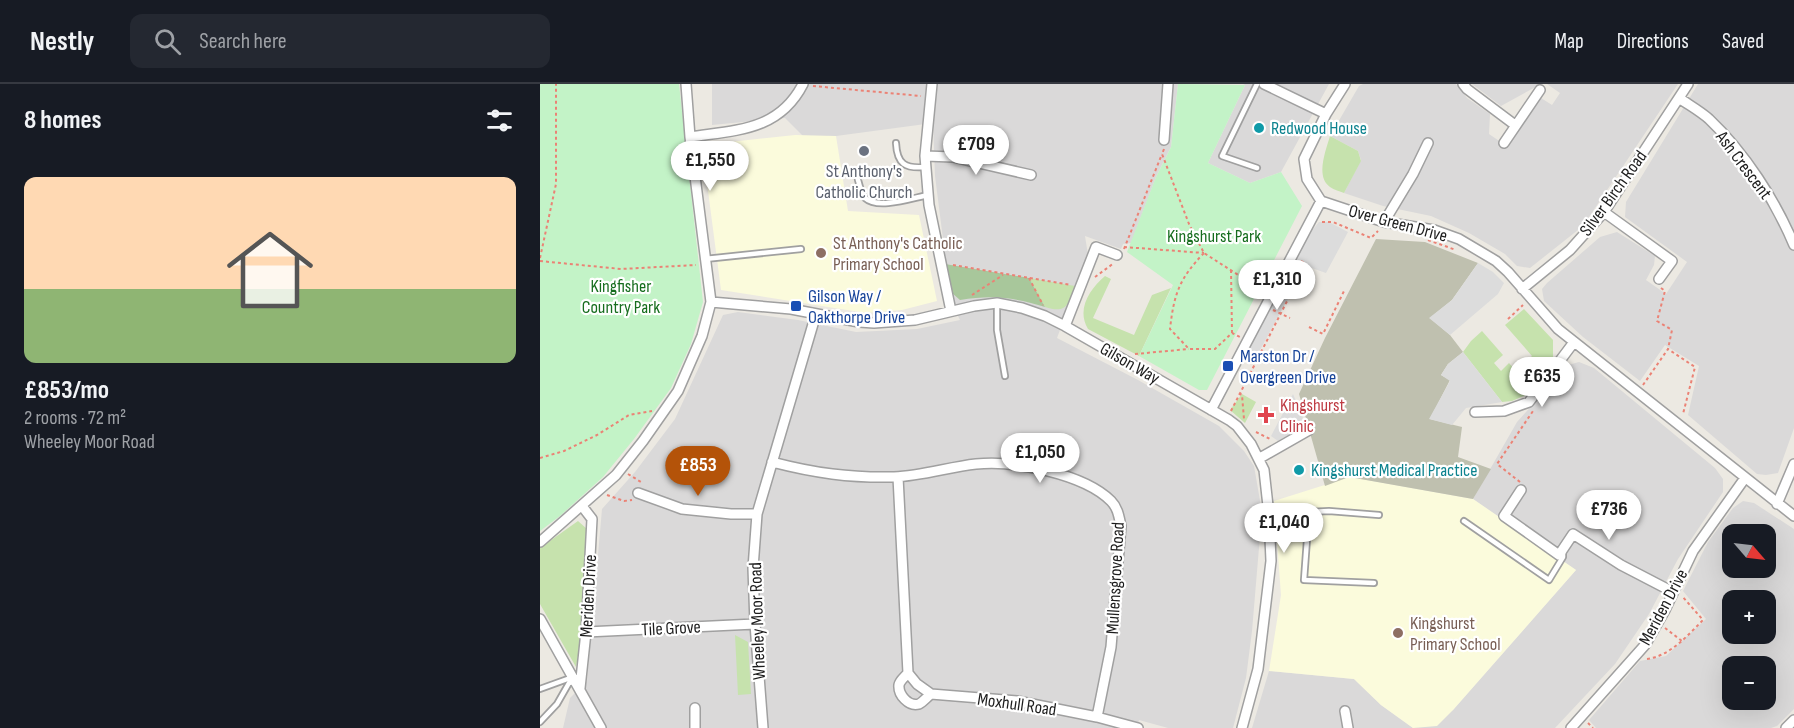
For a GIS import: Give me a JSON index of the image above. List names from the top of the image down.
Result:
{
  "streets": {
    "street": [
      "Ash Crescent",
      "Silver Birch Road",
      "Over Green Drive",
      "Gilson Way",
      "Mullensgrove Road",
      "Meriden Drive",
      "Wheeley Moor Road",
      "Tile Grove",
      "Moxhull Road"
    ]
  },
  "crossings": [
    ["Ash Crescent", "Silver Birch Road"],
    ["Silver Birch Road", "Over Green Drive"],
    ["Over Green Drive", "Meriden Drive"],
    ["Gilson Way", "Wheeley Moor Road"],
    ["Mullensgrove Road", "Wheeley Moor Road"],
    ["Mullensgrove Road", "Moxhull Road"],
    ["Meriden Drive", "Tile Grove"],
    ["Wheeley Moor Road", "Tile Grove"]
  ],
  "parks": ["Kingshurst Park", "Kingfisher Country Park"],
  "places": {
    "other": [
      "Redwood House",
      "St Anthony's Catholic Church",
      "St Anthony's Catholic Primary School",
      "Kingshurst Medical Practice",
      "Kingshurst Primary School"
    ],
    "transit": ["Gilson Way / Oakthorpe Drive", "Marston Dr / Overgreen Drive"],
    "health": ["Kingshurst Clinic"]
  },
  "north": "bottom right",
  "page": {
    "header": "Nestly",
    "search": "Search here",
    "nav": ["Map", "Directions", "Saved"],
    "heading": "8 homes",
    "price": [
      "£709",
      "£1,550",
      "£1,310",
      "£635",
      "£1,050",
      "£853",
      "£736",
      "£1,040"
    ],
    "list": [
      {
        "name": "£853/mo",
        "note": "2 rooms · 72 m² · Wheeley Moor Road"
      }
    ],
    "map_buttons": ["+", "−"]
  }
}
